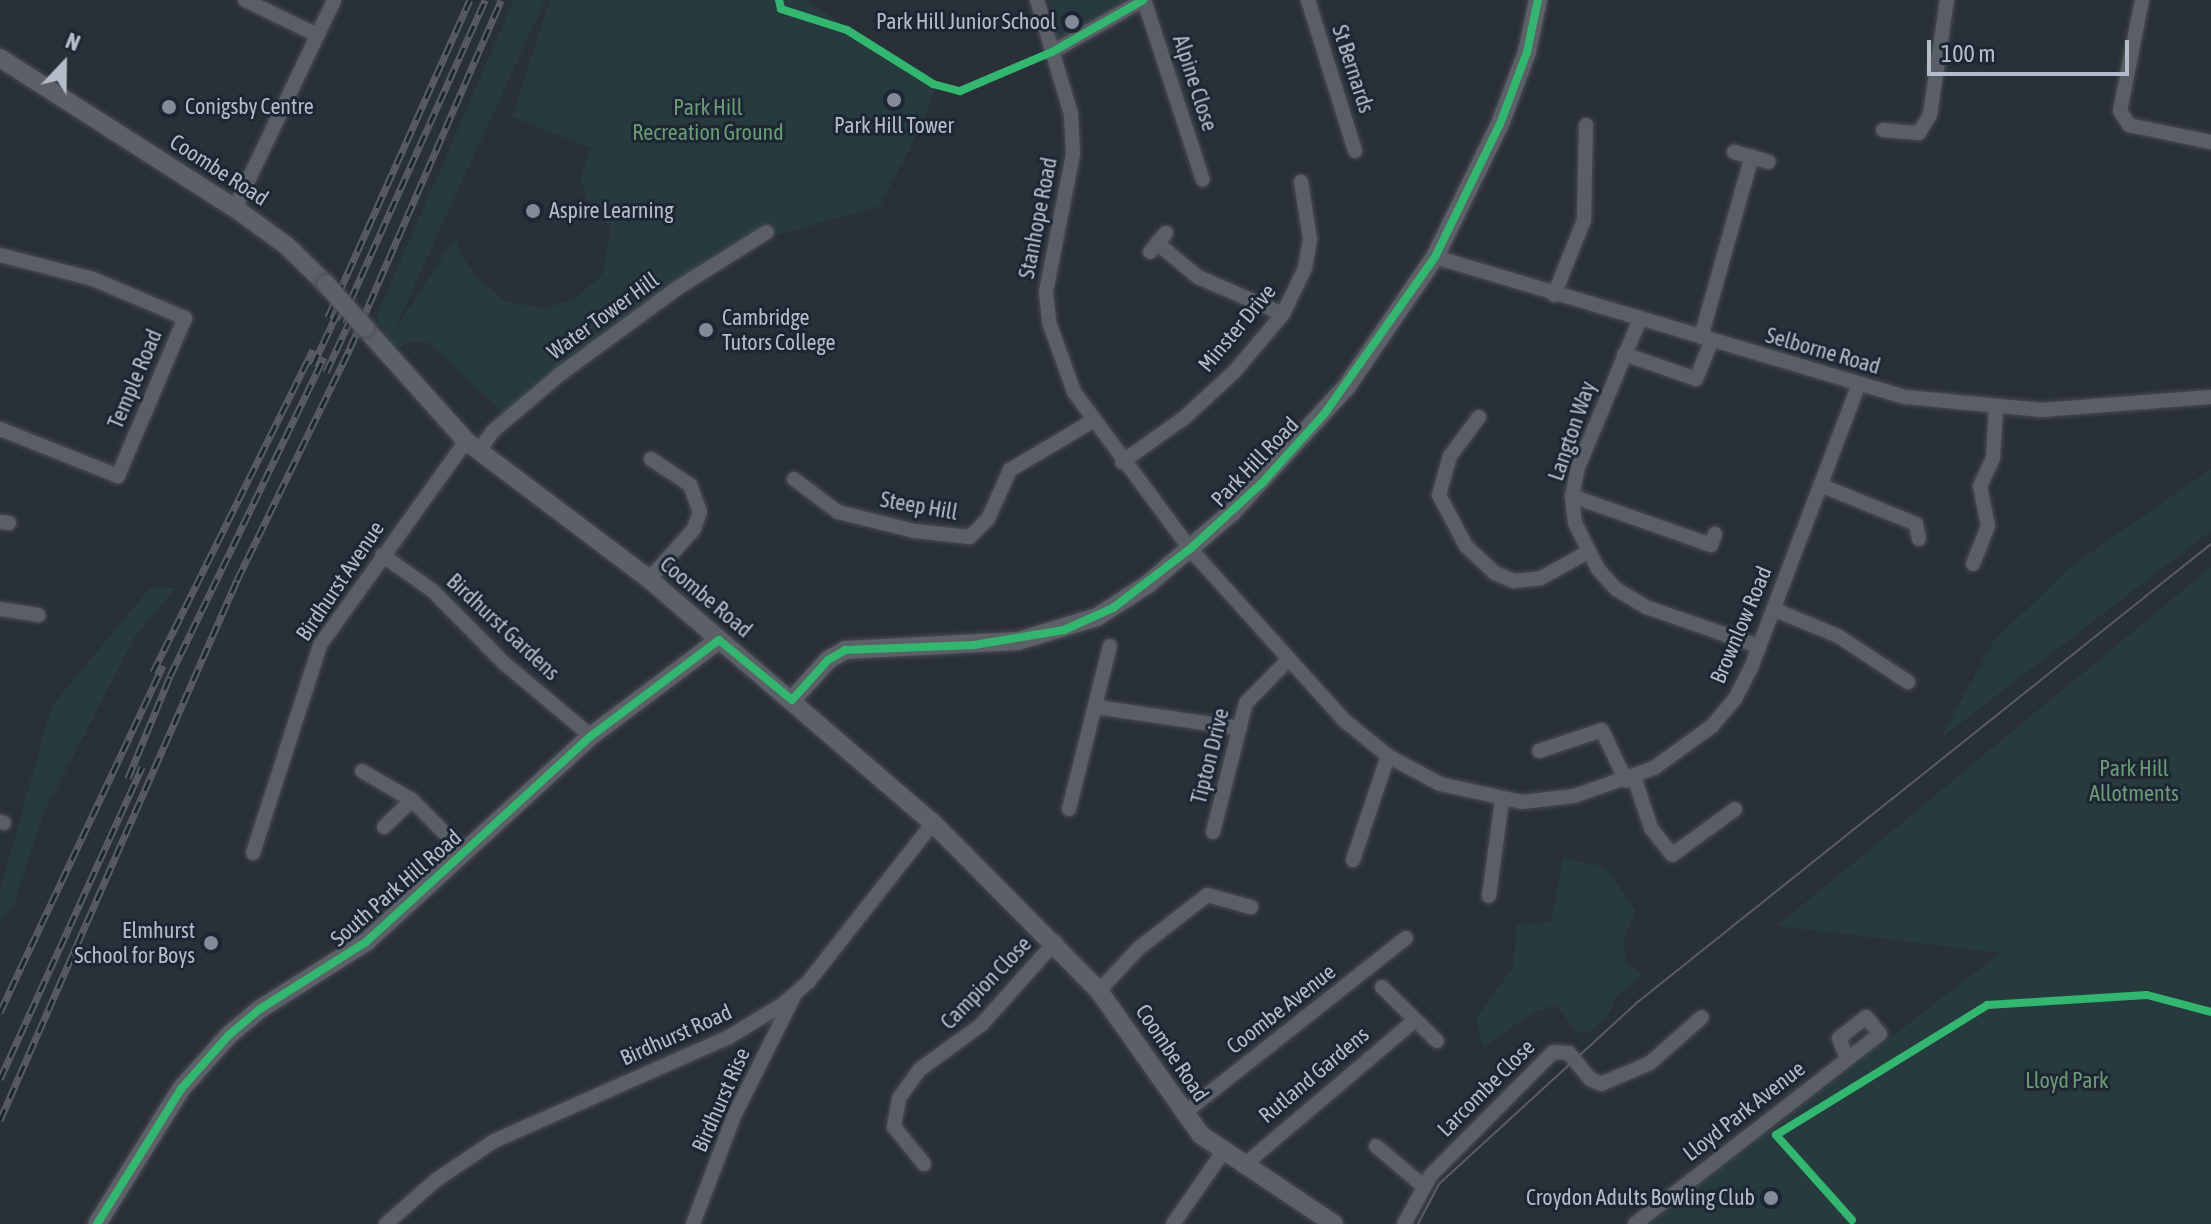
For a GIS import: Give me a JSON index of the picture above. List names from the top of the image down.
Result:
{
  "streets": {
    "main road": ["Coombe Road", "Park Hill Road", "South Park Hill Road"],
    "street": [
      "St Bernards",
      "Alpine Close",
      "Stanhope Road",
      "Water Tower Hill",
      "Minster Drive",
      "Selborne Road",
      "Temple Road",
      "Langton Way",
      "Steep Hill",
      "Birdhurst Avenue",
      "Brownlow Road",
      "Birdhurst Gardens",
      "Tipton Drive",
      "Campion Close",
      "Coombe Avenue",
      "Birdhurst Road",
      "Rutland Gardens",
      "Larcombe Close",
      "Birdhurst Rise",
      "Lloyd Park Avenue"
    ]
  },
  "crossings": [
    ["Coombe Road", "Water Tower Hill"],
    ["Coombe Road", "Park Hill Road"],
    ["Coombe Road", "Birdhurst Avenue"],
    ["Coombe Road", "South Park Hill Road"],
    ["Coombe Road", "Campion Close"],
    ["Coombe Road", "Coombe Avenue"],
    ["Coombe Road", "Birdhurst Road"],
    ["Coombe Road", "Rutland Gardens"],
    ["Stanhope Road", "Minster Drive"],
    ["Stanhope Road", "Park Hill Road"],
    ["Stanhope Road", "Steep Hill"],
    ["Stanhope Road", "Brownlow Road"],
    ["Water Tower Hill", "Birdhurst Avenue"],
    ["Selborne Road", "Langton Way"],
    ["Selborne Road", "Park Hill Road"],
    ["Selborne Road", "Brownlow Road"],
    ["Langton Way", "Brownlow Road"],
    ["Park Hill Road", "Brownlow Road"],
    ["Birdhurst Avenue", "Birdhurst Gardens"],
    ["Brownlow Road", "Tipton Drive"],
    ["Birdhurst Gardens", "South Park Hill Road"],
    ["Birdhurst Road", "Birdhurst Rise"]
  ],
  "parks": ["Park Hill Recreation Ground", "Park Hill Allotments", "Lloyd Park"],
  "places": [
    "Park Hill Junior School",
    "Park Hill Tower",
    "Conigsby Centre",
    "Aspire Learning",
    "Cambridge Tutors College",
    "Elmhurst School for Boys",
    "Croydon Adults Bowling Club"
  ],
  "scale_bar": "100 m",
  "north": "top"
}
